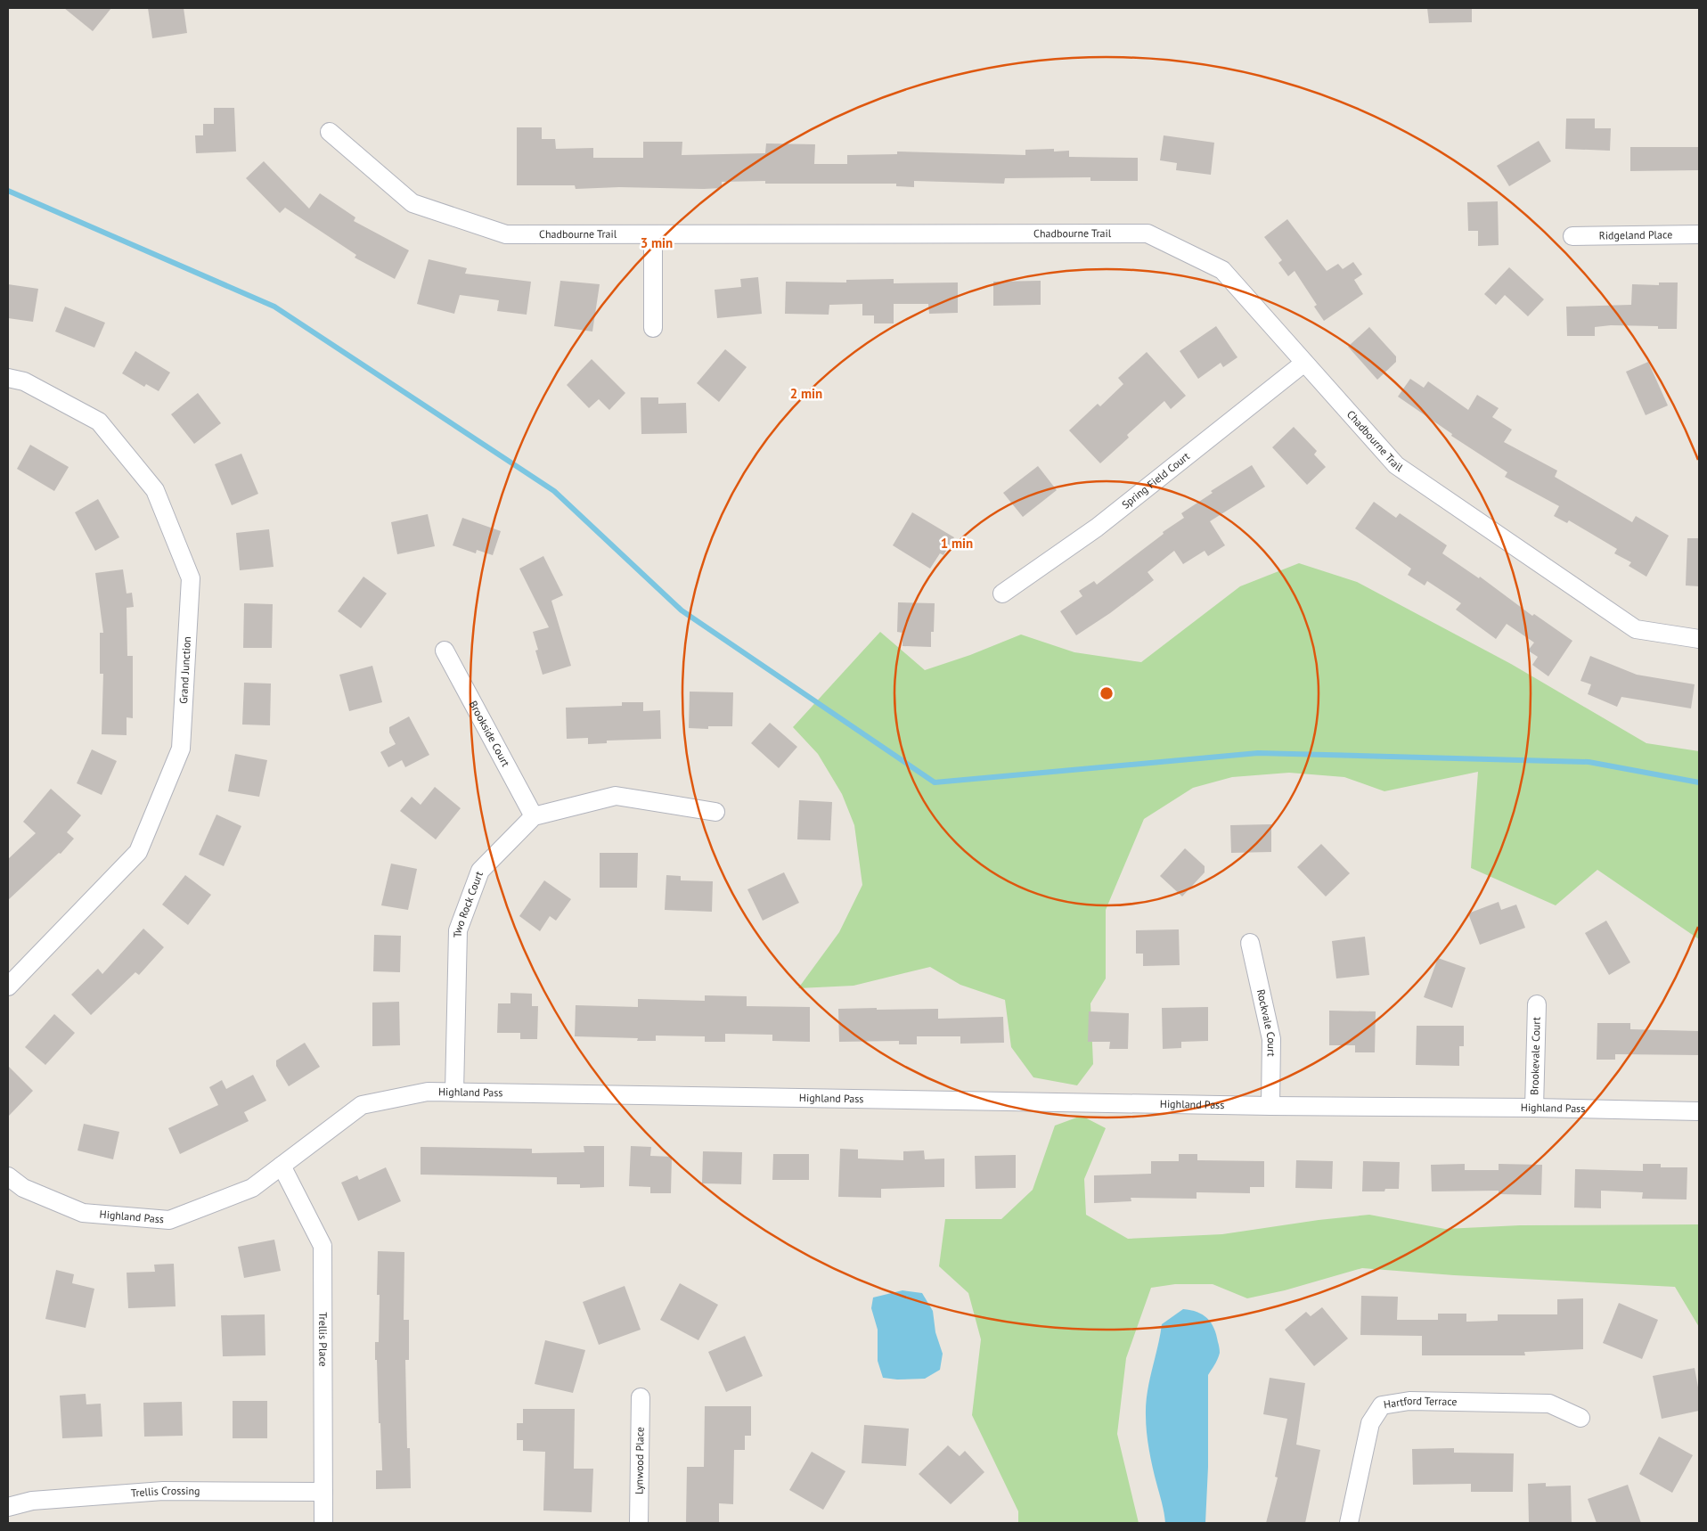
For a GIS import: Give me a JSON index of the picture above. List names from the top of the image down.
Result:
{
  "streets": {
    "street": [
      "Chadbourne Trail",
      "Ridgeland Place",
      "Spring Field Court",
      "Grand Junction",
      "Brookside Court",
      "Two Rock Court",
      "Rockvale Court",
      "Brookevale Court",
      "Highland Pass",
      "Trellis Place",
      "Hartford Terrace",
      "Lynwood Place",
      "Trellis Crossing"
    ]
  },
  "crossings": [
    ["Chadbourne Trail", "Spring Field Court"],
    ["Brookside Court", "Two Rock Court"],
    ["Two Rock Court", "Highland Pass"],
    ["Rockvale Court", "Highland Pass"],
    ["Brookevale Court", "Highland Pass"],
    ["Highland Pass", "Trellis Place"],
    ["Trellis Place", "Trellis Crossing"]
  ],
  "rings": ["3 min", "2 min", "1 min"]
}
